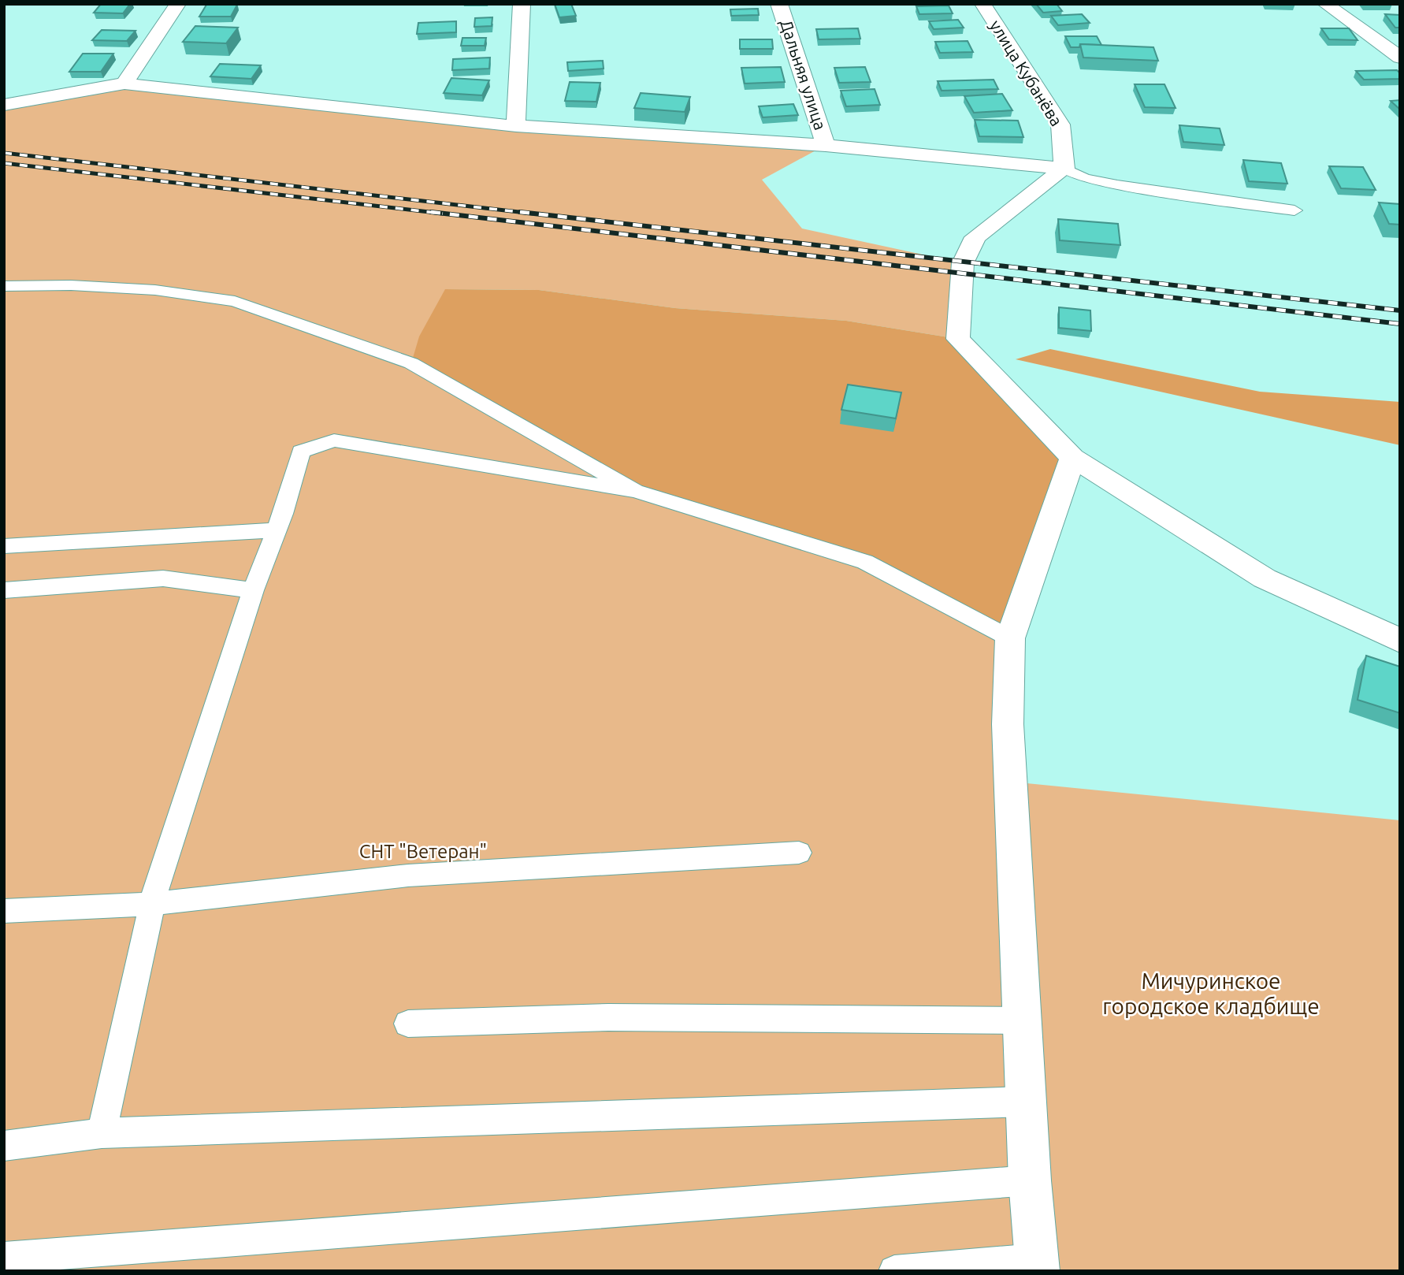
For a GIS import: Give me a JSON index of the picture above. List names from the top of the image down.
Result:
{
  "streets": {
    "street": ["улица Кубанёва", "Дальняя улица"]
  },
  "parks": ["СНТ \"Ветеран\"", "Мичуринское городское кладбище"]
}
